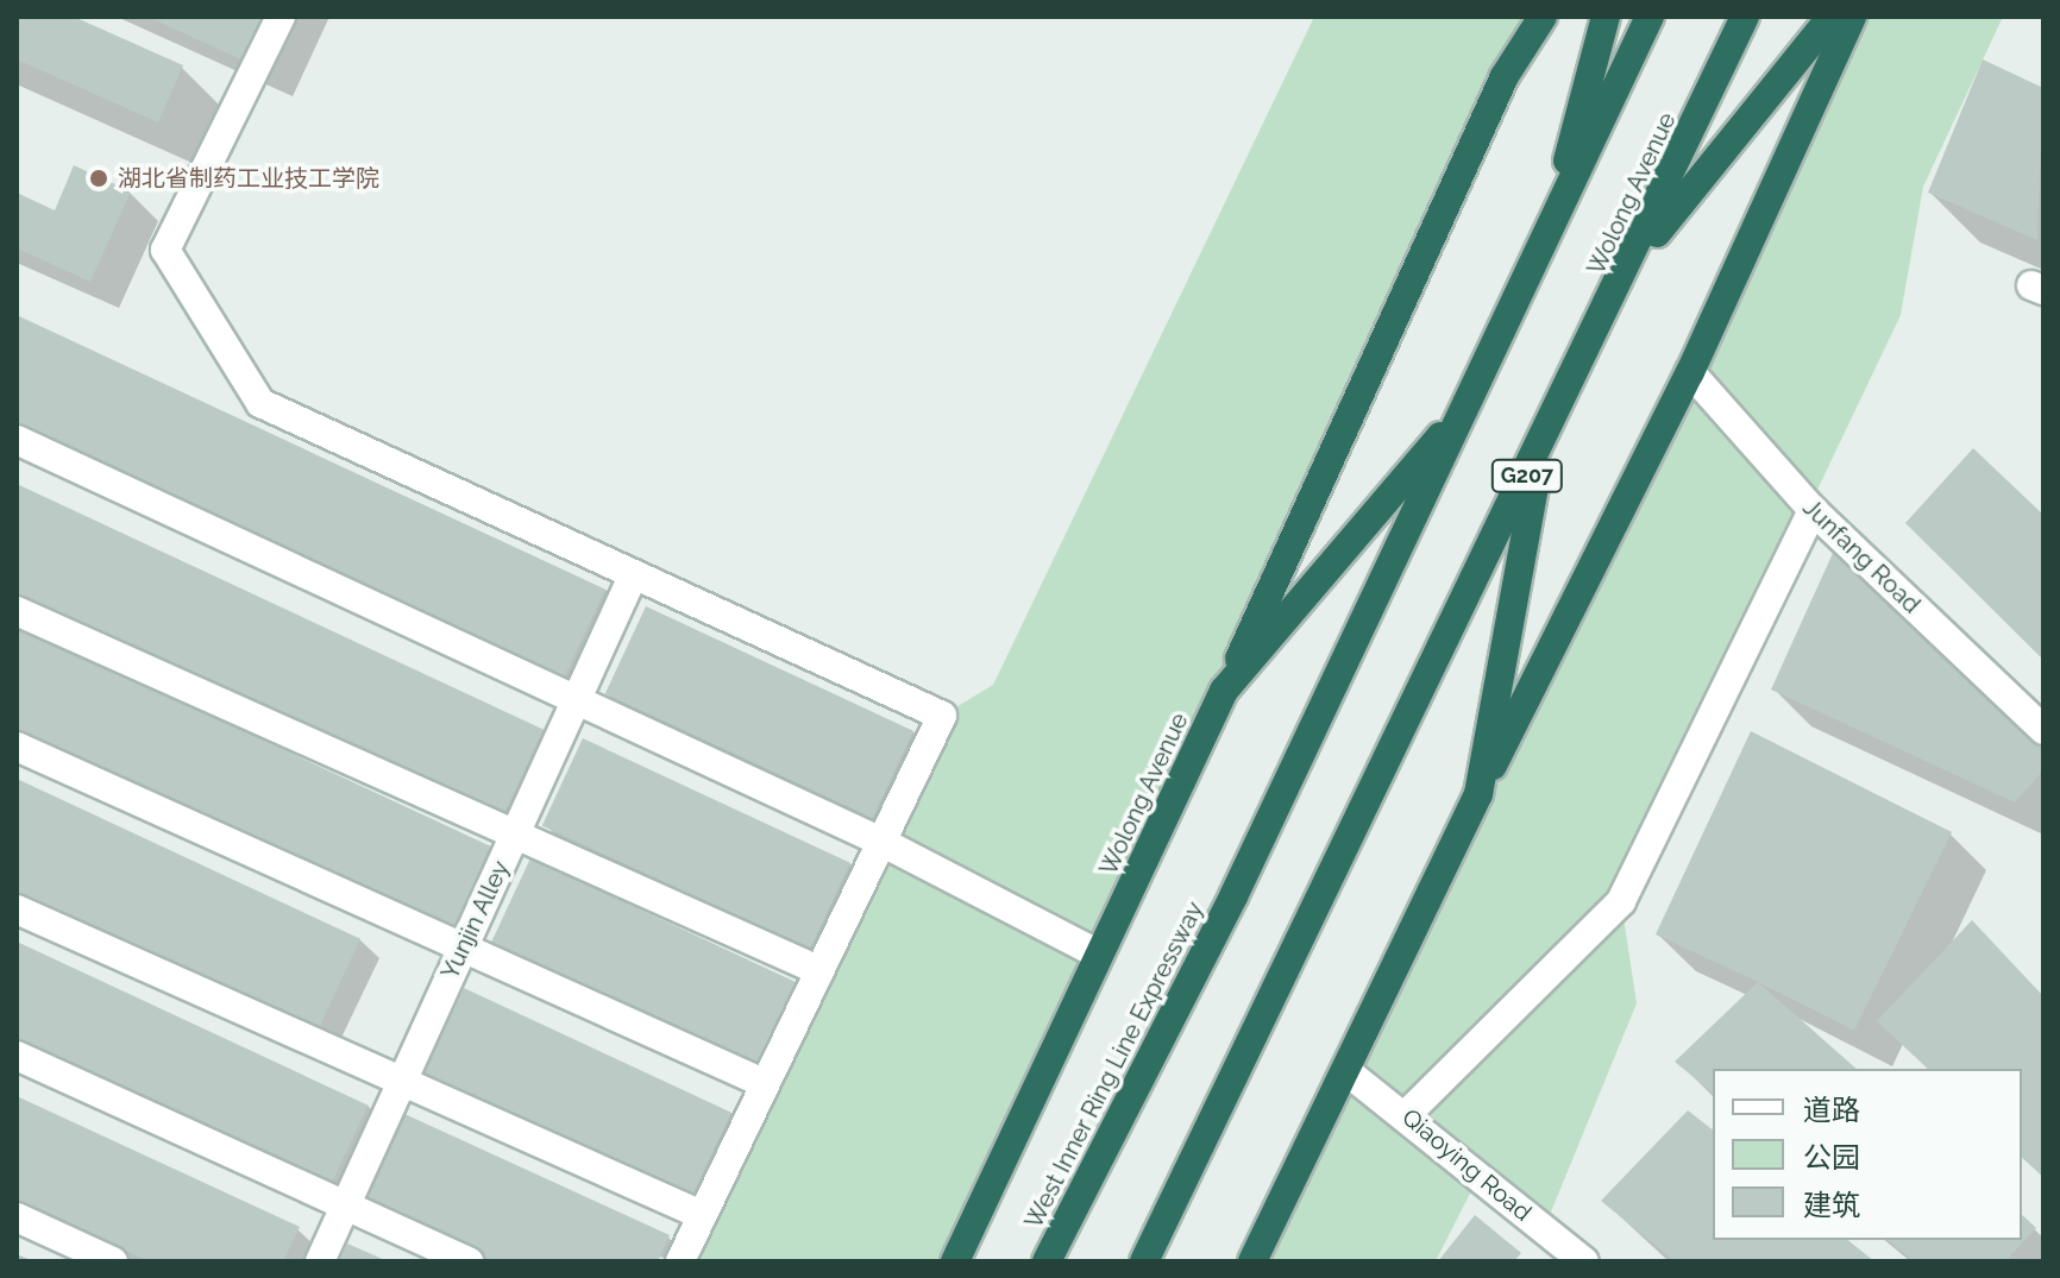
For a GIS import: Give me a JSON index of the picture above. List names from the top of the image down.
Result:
{
  "streets": {
    "highway": ["Wolong Avenue", "G207", "West Inner Ring Line Expressway"],
    "street": ["Junfang Road", "Yunjin Alley", "Qiaoying Road"]
  },
  "crossings": [
    ["Wolong Avenue", "West Inner Ring Line Expressway"],
    ["Wolong Avenue", "Qiaoying Road"]
  ],
  "places": ["湖北省制药工业技工学院"],
  "legend": ["道路", "公园", "建筑"]
}
